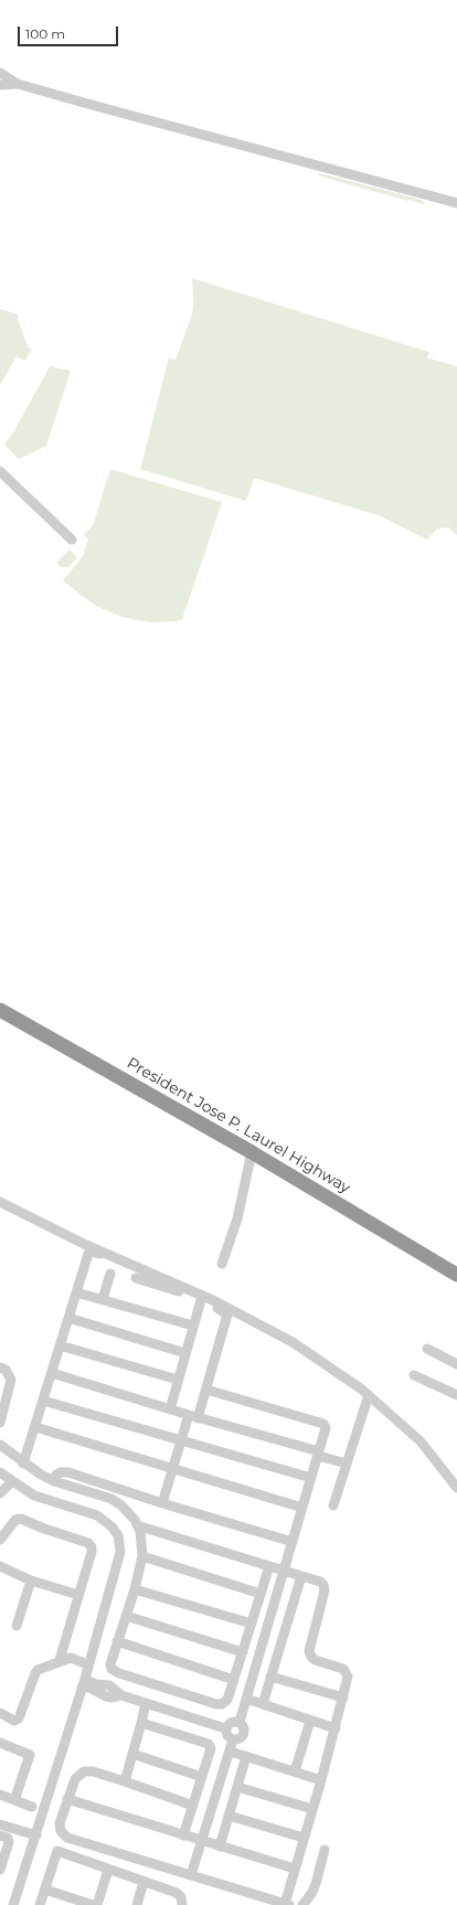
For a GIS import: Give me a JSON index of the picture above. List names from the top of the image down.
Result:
{
  "streets": {
    "highway": ["President Jose P. Laurel Highway"]
  },
  "scale_bar": "100 m"
}
